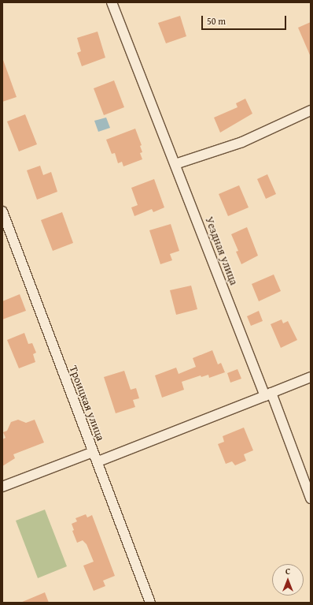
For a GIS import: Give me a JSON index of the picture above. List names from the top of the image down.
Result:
{
  "streets": {
    "street": ["Уездная улица", "Троицкая улица"]
  },
  "scale_bar": "50 m",
  "north": "top"
}
